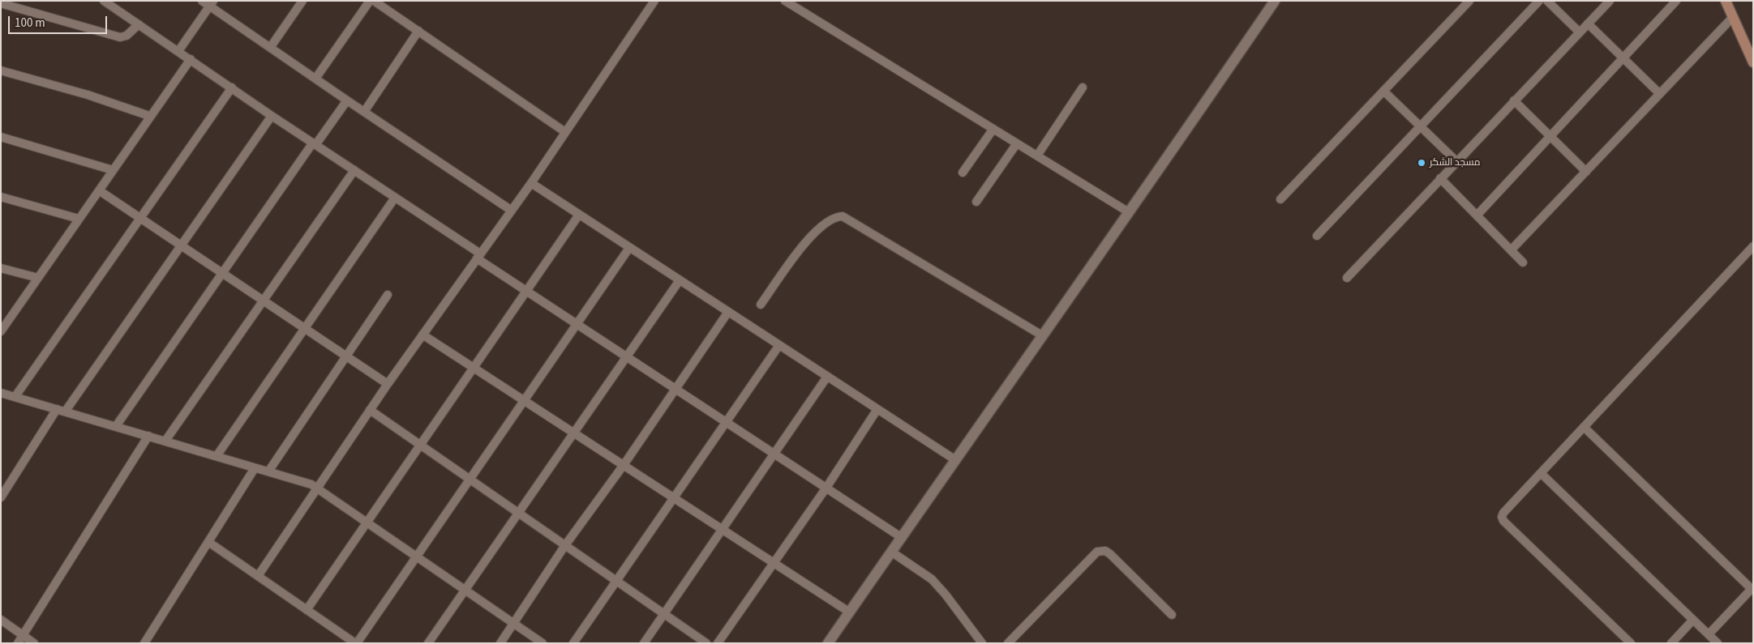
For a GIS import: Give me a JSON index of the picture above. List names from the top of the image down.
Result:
{
  "places": ["مسجد الشكر"],
  "scale_bar": "100 m"
}
